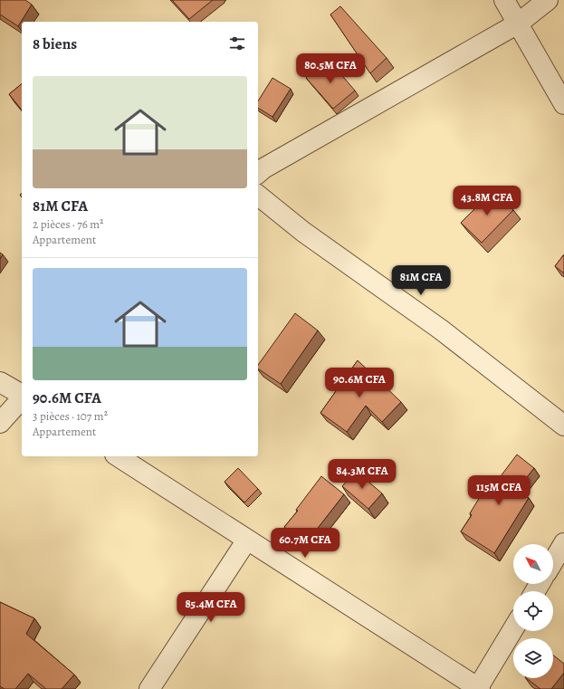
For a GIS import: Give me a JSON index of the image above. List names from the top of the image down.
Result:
{
  "north": "top left",
  "page": {
    "heading": "8 biens",
    "price": [
      "80.5M CFA",
      "43.8M CFA",
      "81M CFA",
      "90.6M CFA",
      "84.3M CFA",
      "115M CFA",
      "60.7M CFA",
      "85.4M CFA"
    ],
    "list": [
      {
        "name": "81M CFA",
        "note": "2 pièces · 76 m² · Appartement"
      },
      {
        "name": "90.6M CFA",
        "note": "3 pièces · 107 m² · Appartement"
      }
    ]
  }
}
